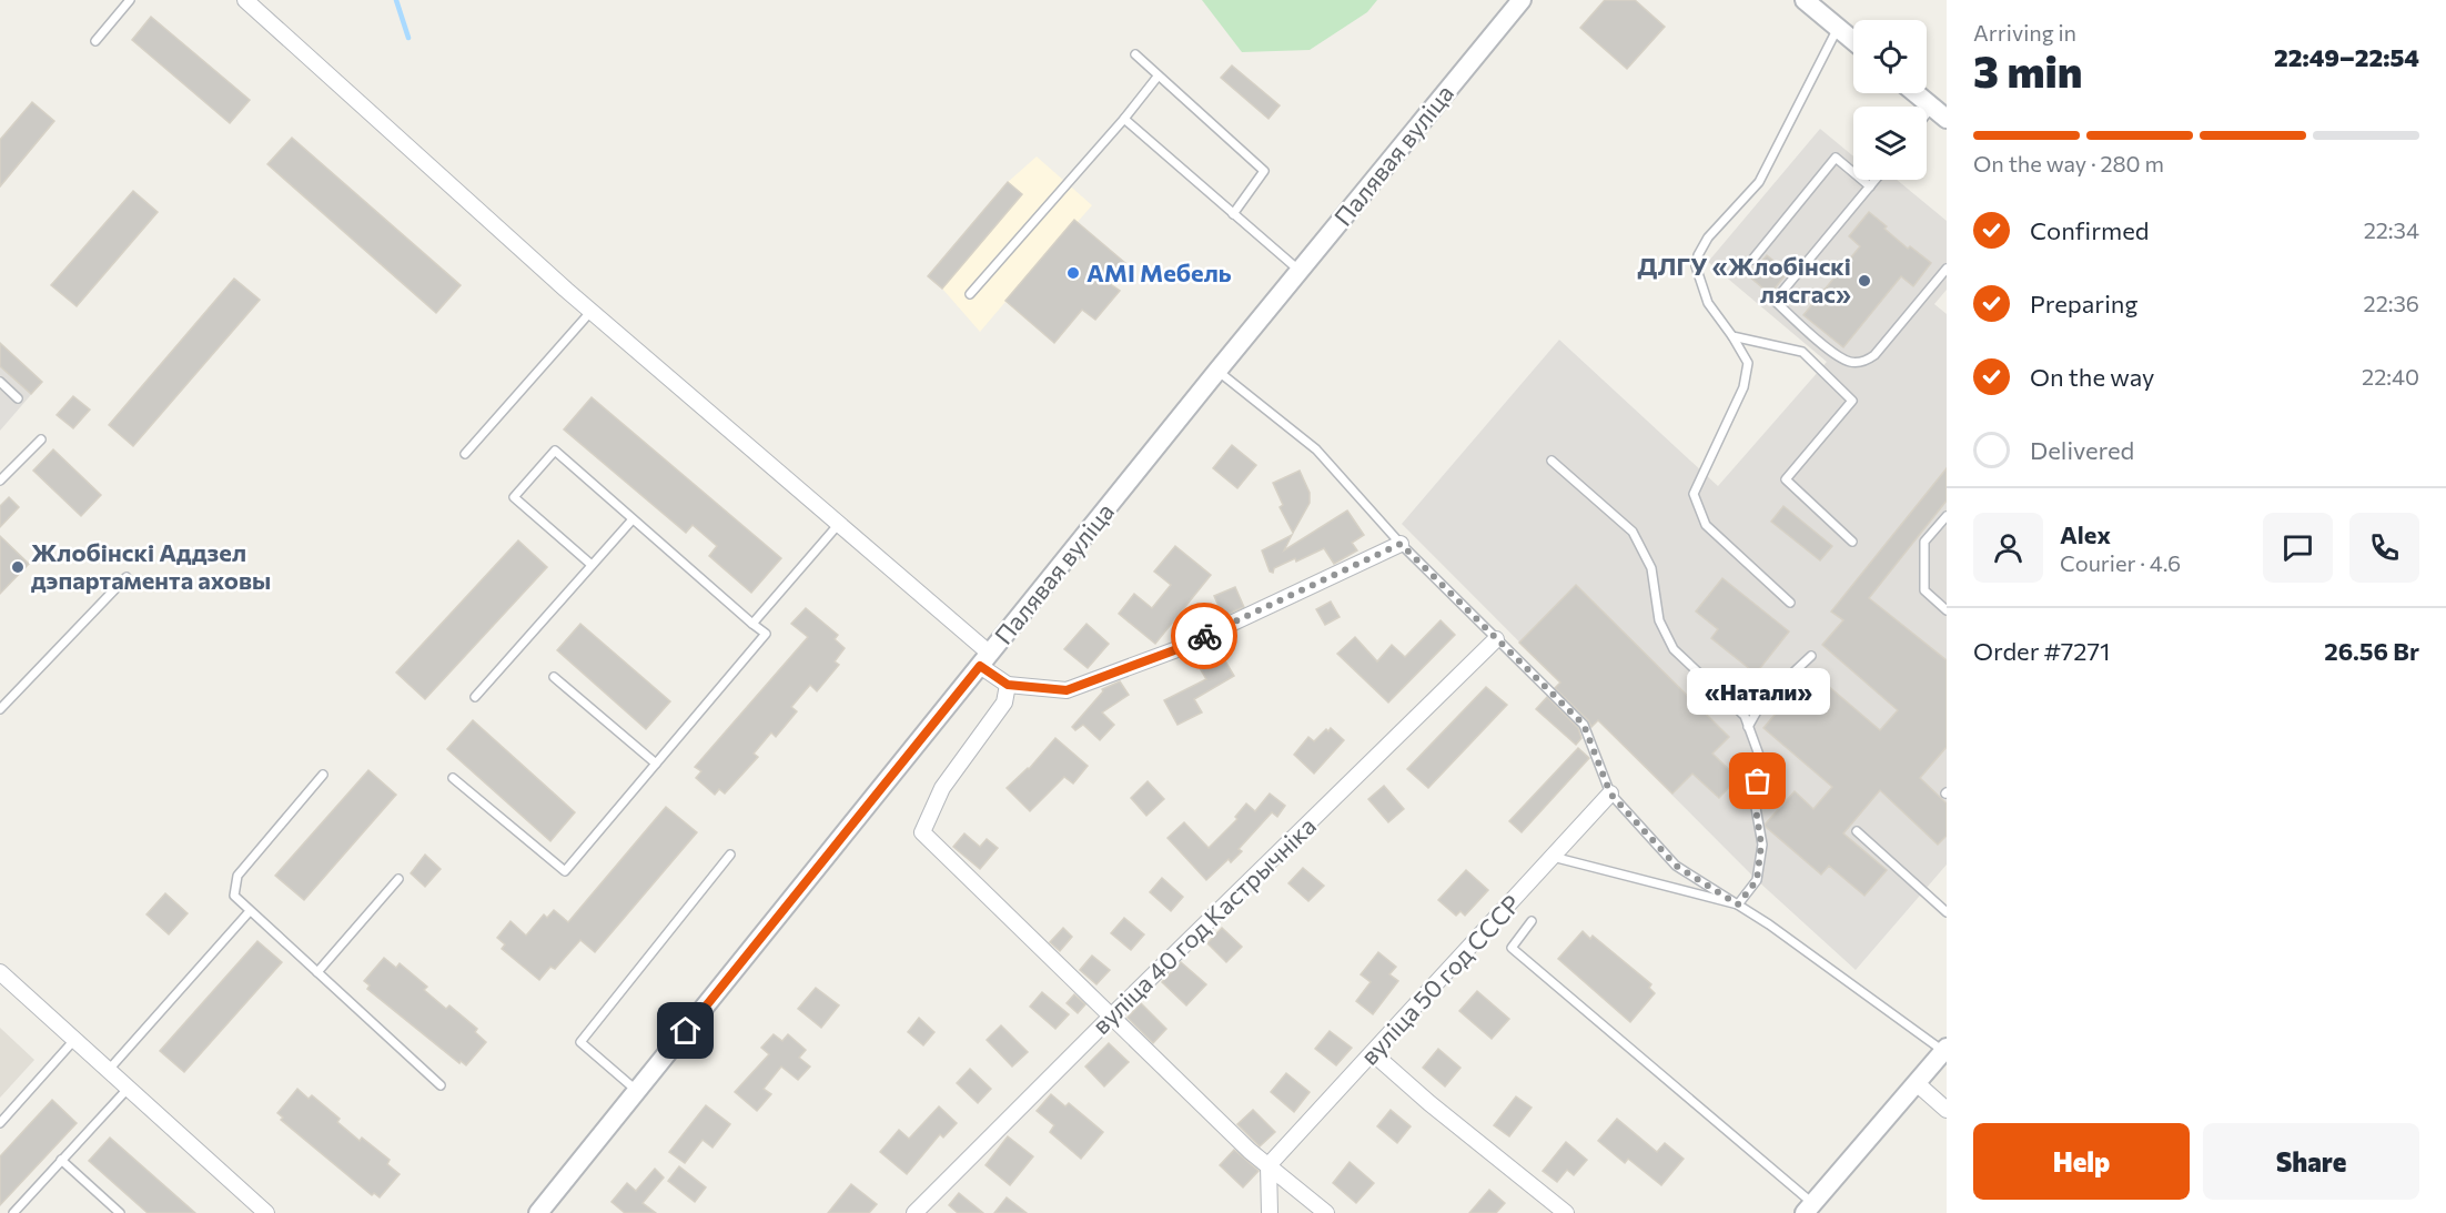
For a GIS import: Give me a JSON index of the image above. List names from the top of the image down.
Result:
{
  "streets": {
    "street": ["Палявая вуліца", "вуліца 40 год Кастрычніка", "вуліца 50 год СССР"]
  },
  "places": [
    "AMI Мебель",
    "ДЛГУ «Жлобінскі лясгас»",
    "Жлобінскі Аддзел дэпартамента аховы",
    "«Натали»"
  ],
  "page": {
    "heading": ["3 min", "Arriving in", "22:49–22:54"],
    "panel": [
      "Alex",
      "Courier · 4.6",
      "Order #7271",
      "26.56 Br"
    ],
    "bar": "On the way · 280 m",
    "list": [
      ["Confirmed", "22:34"],
      ["Preparing", "22:36"],
      ["On the way", "22:40"],
      "Delivered"
    ],
    "bubble": "«Натали»",
    "buttons": ["Help", "Share"]
  }
}
